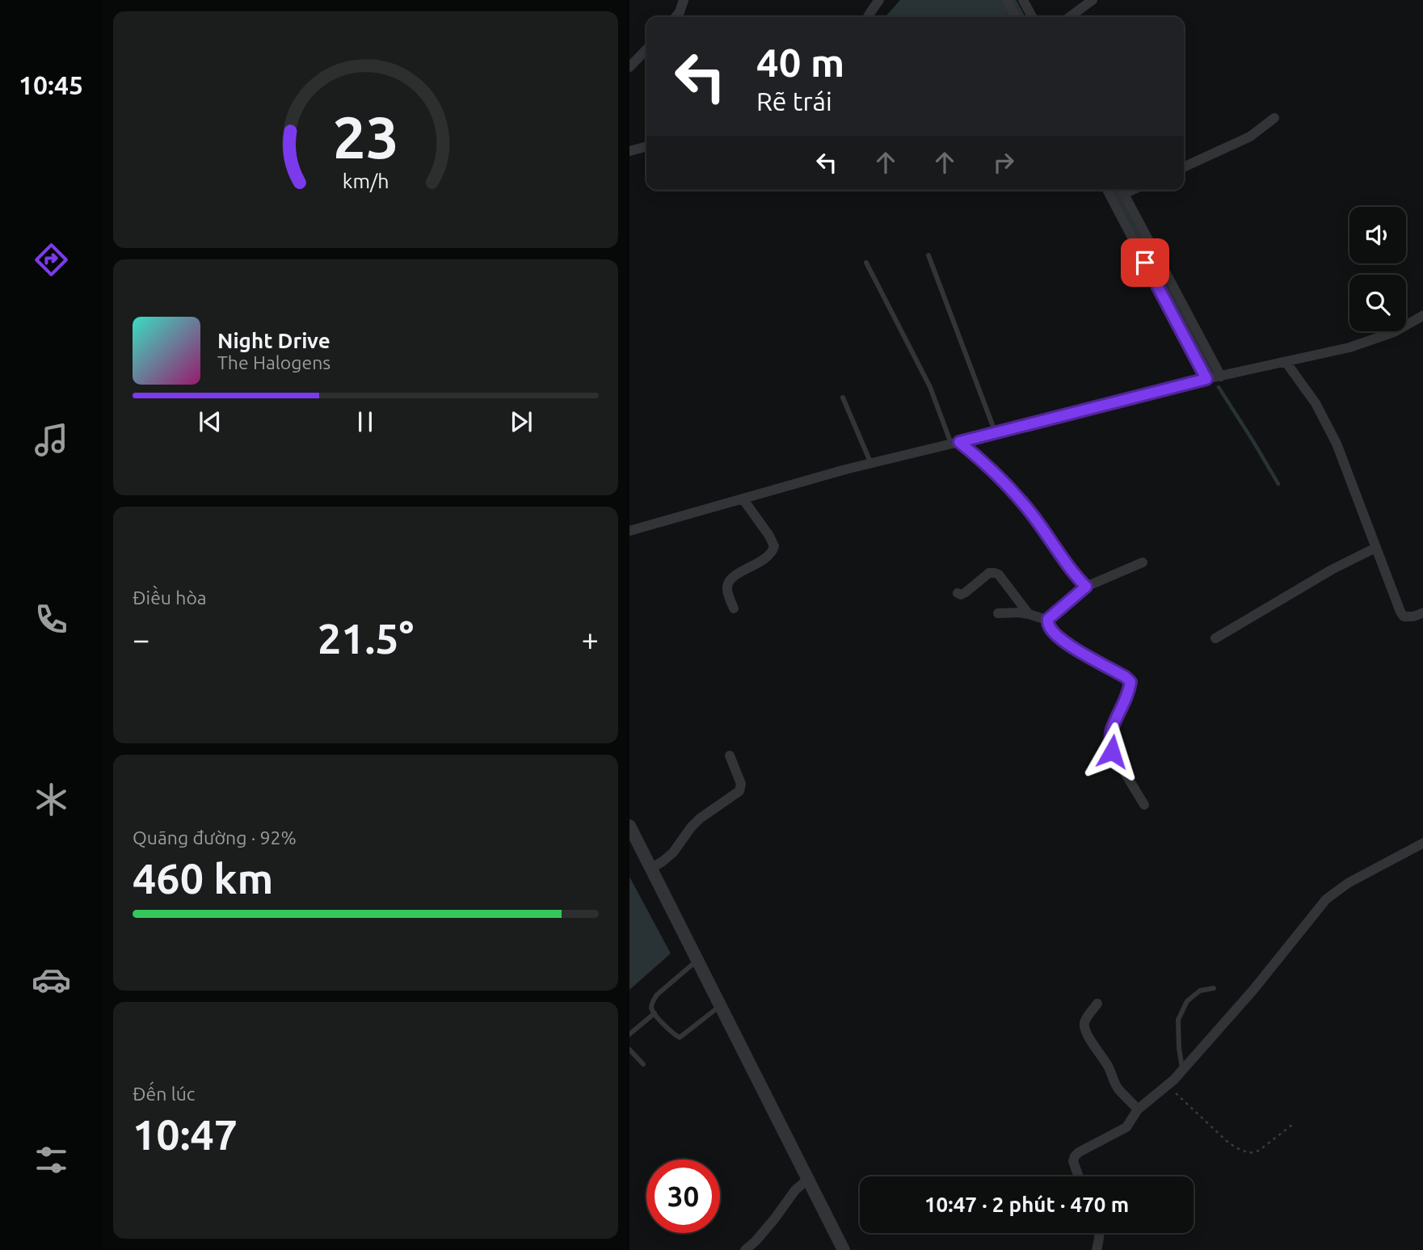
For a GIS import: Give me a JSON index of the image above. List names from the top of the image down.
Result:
{
  "page": {
    "tabs": "10:45",
    "turn": ["40 m", "Rẽ trái"],
    "song": ["Night Drive", "The Halogens"],
    "tile": [
      "Điều hòa",
      ["Quãng đường · 92%", "460 km"],
      ["Đến lúc", "10:47"]
    ],
    "heat": ["−", "21.5°", "+"],
    "limit": "30",
    "trip": "10:47 · 2 phút · 470 m",
    "gauge": ["23", "km/h"]
  }
}
